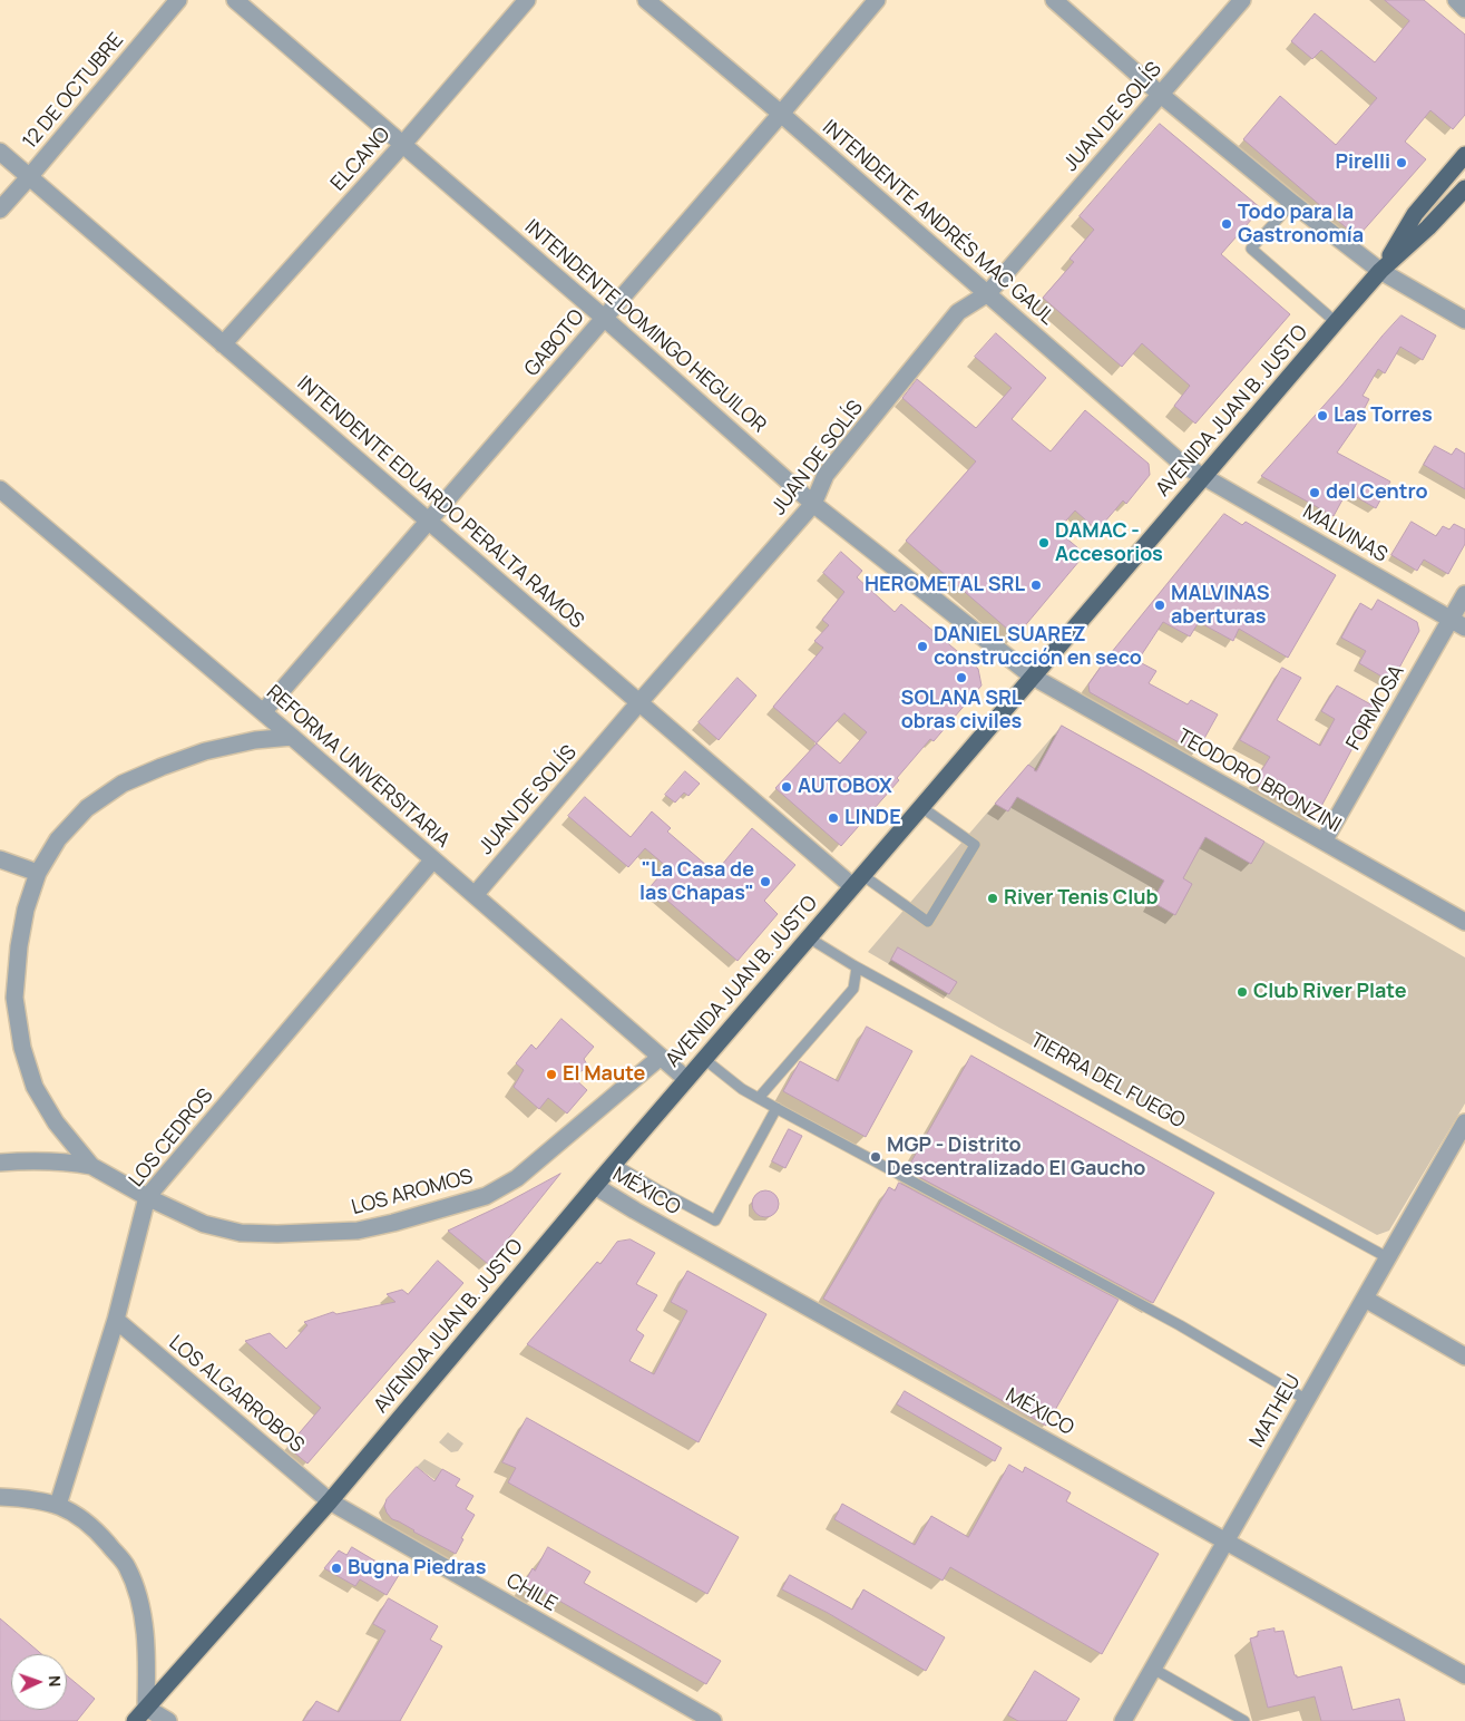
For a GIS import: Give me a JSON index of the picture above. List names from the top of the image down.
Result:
{
  "streets": {
    "main road": ["AVENIDA JUAN B. JUSTO"],
    "street": [
      "12 DE OCTUBRE",
      "JUAN DE SOLÍS",
      "ELCANO",
      "INTENDENTE ANDRÉS MAC GAUL",
      "INTENDENTE DOMINGO HEGUILOR",
      "GABOTO",
      "INTENDENTE EDUARDO PERALTA RAMOS",
      "MALVINAS",
      "FORMOSA",
      "REFORMA UNIVERSITARIA",
      "TEODORO BRONZINI",
      "LOS CEDROS",
      "MÉXICO",
      "LOS AROMOS",
      "LOS ALGARROBOS",
      "MATHEU",
      "CHILE"
    ],
    "lane": ["TIERRA DEL FUEGO"]
  },
  "crossings": [
    ["12 DE OCTUBRE", "INTENDENTE EDUARDO PERALTA RAMOS"],
    ["JUAN DE SOLÍS", "INTENDENTE ANDRÉS MAC GAUL"],
    ["JUAN DE SOLÍS", "INTENDENTE DOMINGO HEGUILOR"],
    ["JUAN DE SOLÍS", "INTENDENTE EDUARDO PERALTA RAMOS"],
    ["JUAN DE SOLÍS", "REFORMA UNIVERSITARIA"],
    ["ELCANO", "INTENDENTE DOMINGO HEGUILOR"],
    ["ELCANO", "INTENDENTE EDUARDO PERALTA RAMOS"],
    ["INTENDENTE ANDRÉS MAC GAUL", "GABOTO"],
    ["INTENDENTE ANDRÉS MAC GAUL", "AVENIDA JUAN B. JUSTO"],
    ["INTENDENTE ANDRÉS MAC GAUL", "MALVINAS"],
    ["INTENDENTE DOMINGO HEGUILOR", "GABOTO"],
    ["INTENDENTE DOMINGO HEGUILOR", "AVENIDA JUAN B. JUSTO"],
    ["INTENDENTE DOMINGO HEGUILOR", "TEODORO BRONZINI"],
    ["GABOTO", "INTENDENTE EDUARDO PERALTA RAMOS"],
    ["GABOTO", "REFORMA UNIVERSITARIA"],
    ["AVENIDA JUAN B. JUSTO", "INTENDENTE EDUARDO PERALTA RAMOS"],
    ["AVENIDA JUAN B. JUSTO", "MALVINAS"],
    ["AVENIDA JUAN B. JUSTO", "REFORMA UNIVERSITARIA"],
    ["AVENIDA JUAN B. JUSTO", "TEODORO BRONZINI"],
    ["AVENIDA JUAN B. JUSTO", "TIERRA DEL FUEGO"],
    ["AVENIDA JUAN B. JUSTO", "MÉXICO"],
    ["AVENIDA JUAN B. JUSTO", "LOS ALGARROBOS"],
    ["AVENIDA JUAN B. JUSTO", "CHILE"],
    ["MALVINAS", "FORMOSA"],
    ["FORMOSA", "TEODORO BRONZINI"],
    ["REFORMA UNIVERSITARIA", "LOS CEDROS"],
    ["REFORMA UNIVERSITARIA", "LOS AROMOS"],
    ["TIERRA DEL FUEGO", "MATHEU"],
    ["LOS CEDROS", "LOS AROMOS"],
    ["LOS CEDROS", "LOS ALGARROBOS"],
    ["MÉXICO", "MATHEU"],
    ["LOS ALGARROBOS", "CHILE"]
  ],
  "places": [
    "Pirelli",
    "Todo para la Gastronomía",
    "Las Torres",
    "del Centro",
    "DAMAC - Accesorios",
    "HEROMETAL SRL",
    "MALVINAS aberturas",
    "DANIEL SUAREZ construcción en seco",
    "SOLANA SRL obras civiles",
    "AUTOBOX",
    "LINDE",
    "\"La Casa de las Chapas\"",
    "River Tenis Club",
    "Club River Plate",
    "El Maute",
    "MGP - Distrito Descentralizado El Gaucho",
    "Bugna Piedras"
  ],
  "north": "right"
}
